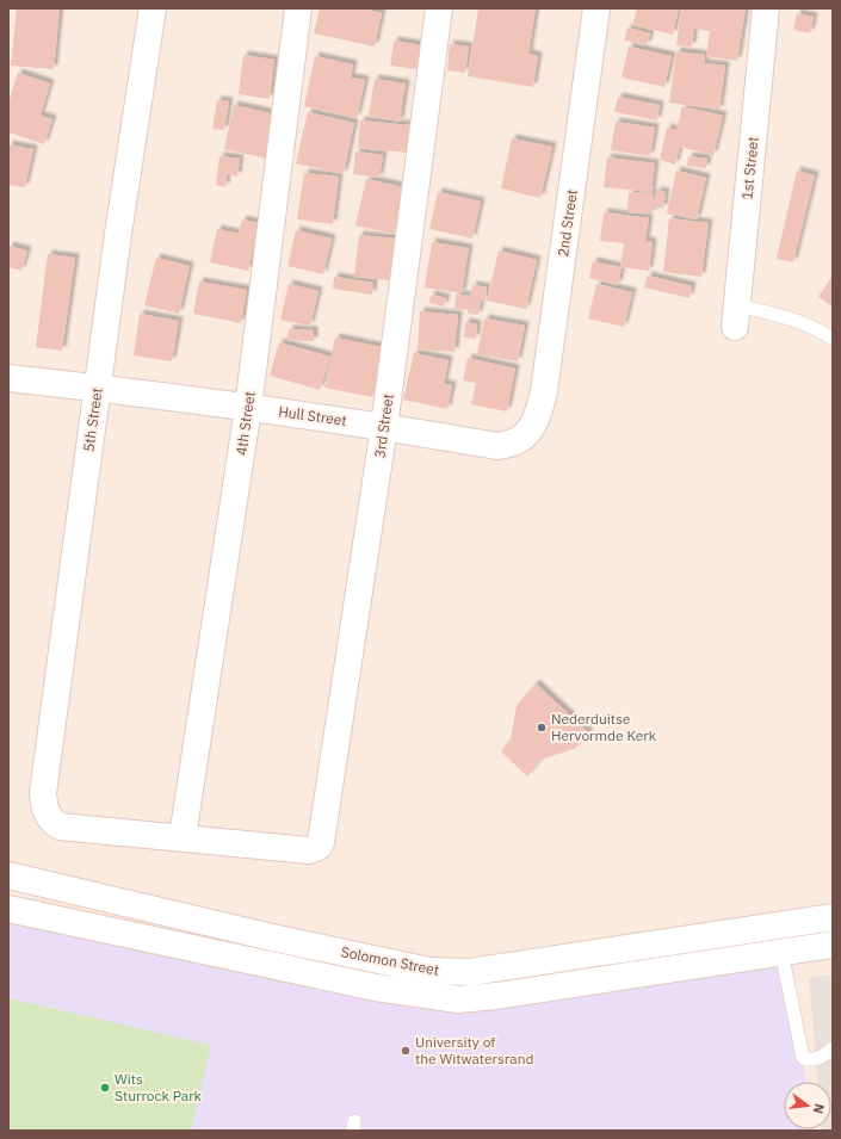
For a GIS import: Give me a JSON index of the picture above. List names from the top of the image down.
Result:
{
  "streets": {
    "street": [
      "1st Street",
      "2nd Street",
      "Hull Street",
      "5th Street",
      "4th Street",
      "3rd Street",
      "Solomon Street"
    ]
  },
  "crossings": [
    ["2nd Street", "Hull Street"],
    ["Hull Street", "5th Street"],
    ["Hull Street", "4th Street"],
    ["Hull Street", "3rd Street"],
    ["5th Street", "4th Street"],
    ["5th Street", "3rd Street"],
    ["4th Street", "3rd Street"]
  ],
  "places": ["Nederduitse Hervormde Kerk", "University of the Witwatersrand", "Wits Sturrock Park"],
  "north": "right"
}
